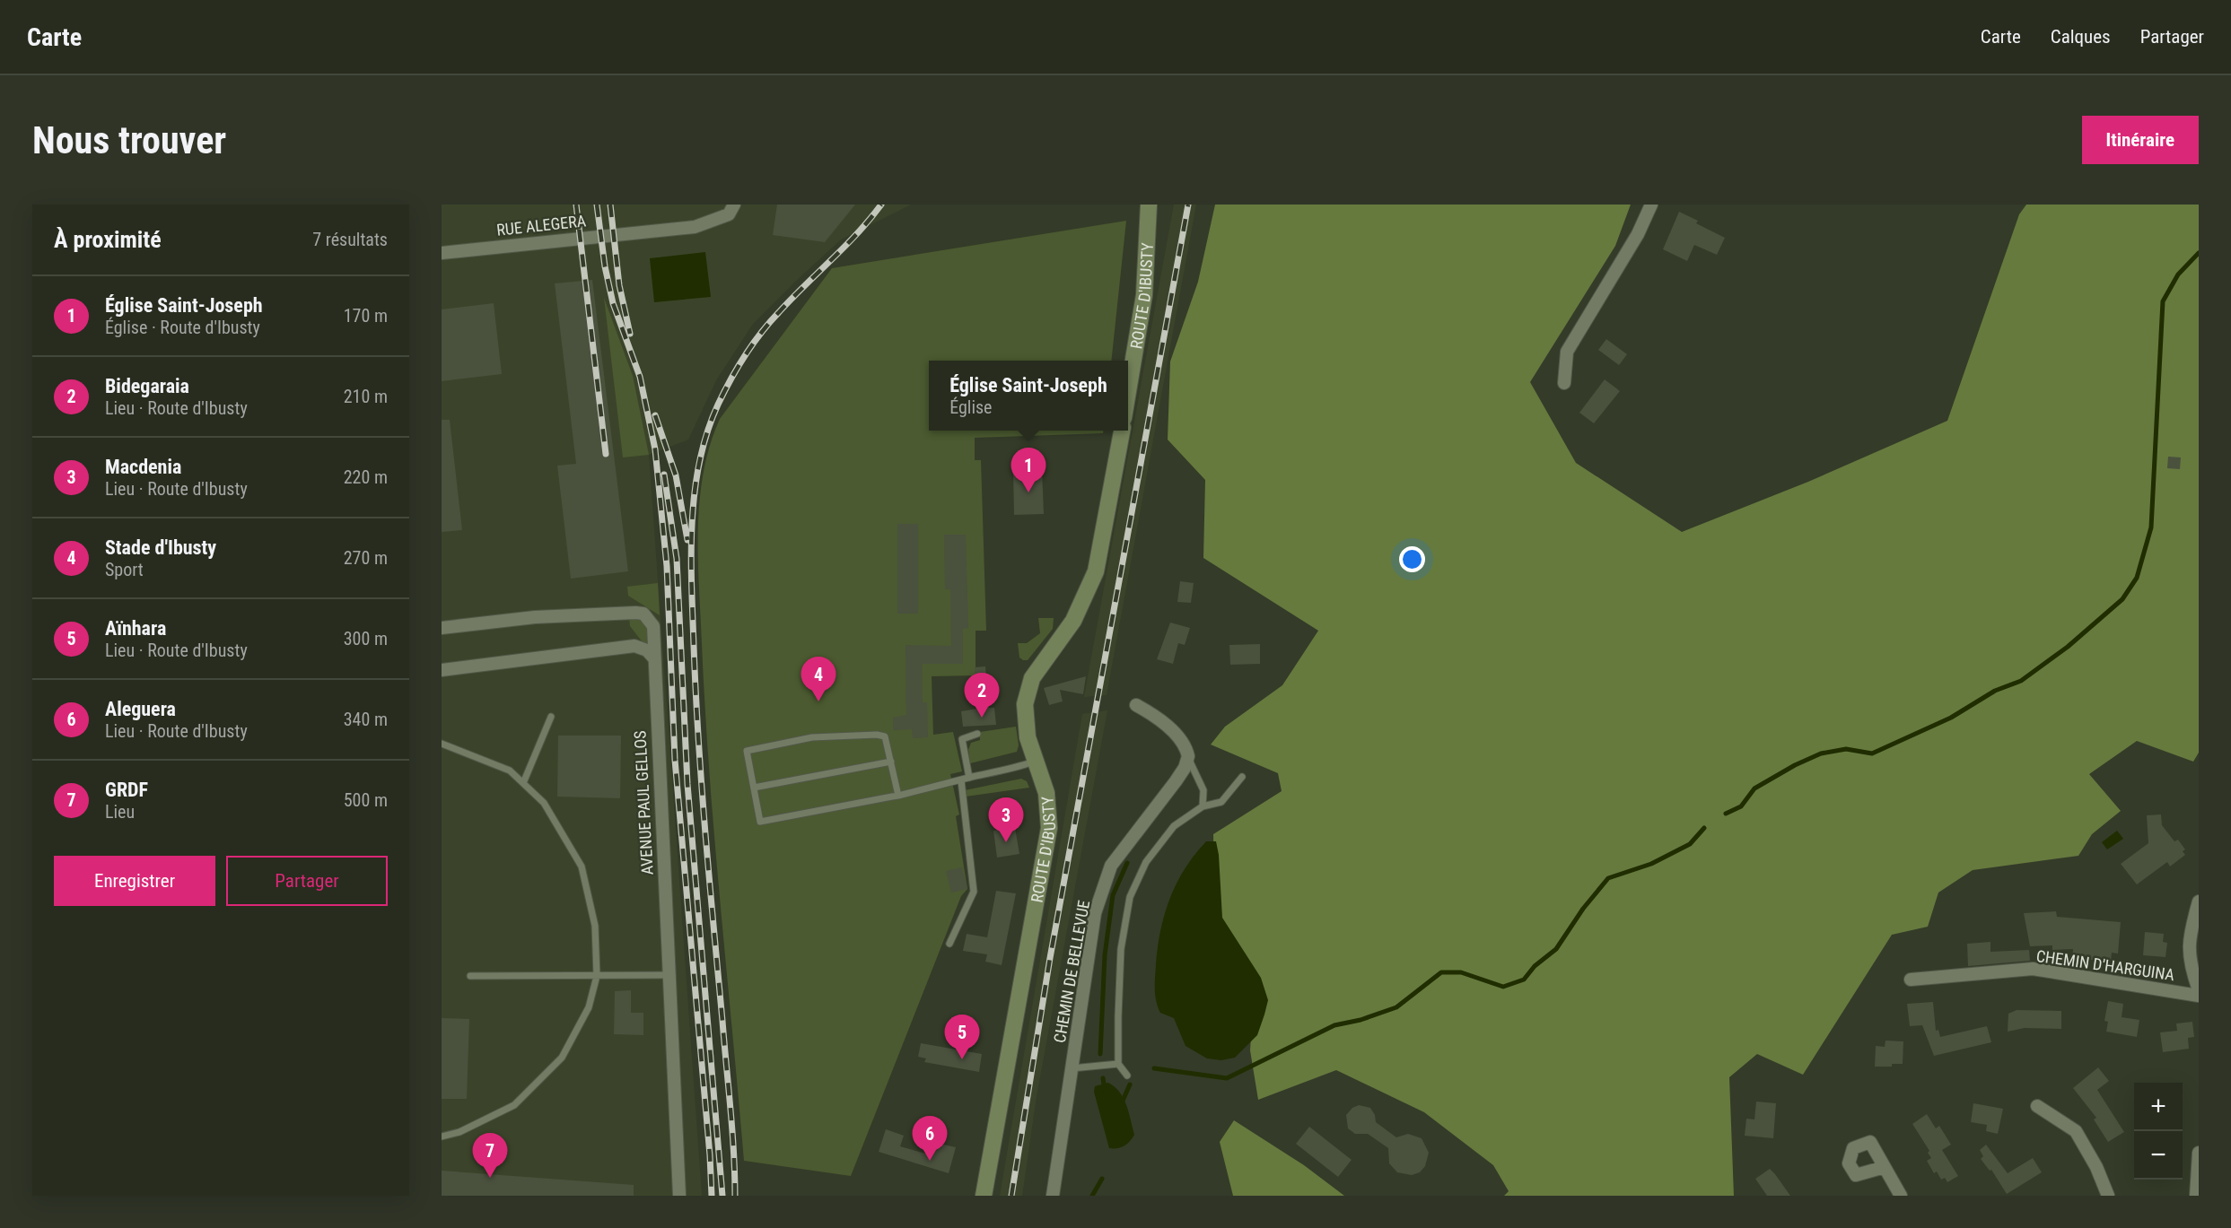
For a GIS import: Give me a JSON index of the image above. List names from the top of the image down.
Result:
{
  "streets": {
    "street": [
      "RUE ALEGERA",
      "ROUTE D'IBUSTY",
      "AVENUE PAUL GELLOS",
      "CHEMIN D'HARGUINA",
      "CHEMIN DE BELLEVUE"
    ]
  },
  "page": {
    "header": "Carte",
    "nav": ["Carte", "Calques", "Partager"],
    "buttons": [
      "Itinéraire",
      ["Enregistrer", "Partager"]
    ],
    "title": "Nous trouver",
    "heading": ["À proximité", "7 résultats"],
    "list": [
      {
        "mark": "1",
        "name": "Église Saint-Joseph",
        "note": "Église · Route d'Ibusty",
        "value": "170 m"
      },
      {
        "mark": "2",
        "name": "Bidegaraia",
        "note": "Lieu · Route d'Ibusty",
        "value": "210 m"
      },
      {
        "mark": "3",
        "name": "Macdenia",
        "note": "Lieu · Route d'Ibusty",
        "value": "220 m"
      },
      {
        "mark": "4",
        "name": "Stade d'Ibusty",
        "note": "Sport",
        "value": "270 m"
      },
      {
        "mark": "5",
        "name": "Aïnhara",
        "note": "Lieu · Route d'Ibusty",
        "value": "300 m"
      },
      {
        "mark": "6",
        "name": "Aleguera",
        "note": "Lieu · Route d'Ibusty",
        "value": "340 m"
      },
      {
        "mark": "7",
        "name": "GRDF",
        "note": "Lieu",
        "value": "500 m"
      }
    ],
    "popup": ["Église Saint-Joseph", "Église"],
    "pins": [
      "1",
      "4",
      "2",
      "3",
      "5",
      "6",
      "7"
    ],
    "map_buttons": ["+", "−"]
  }
}
